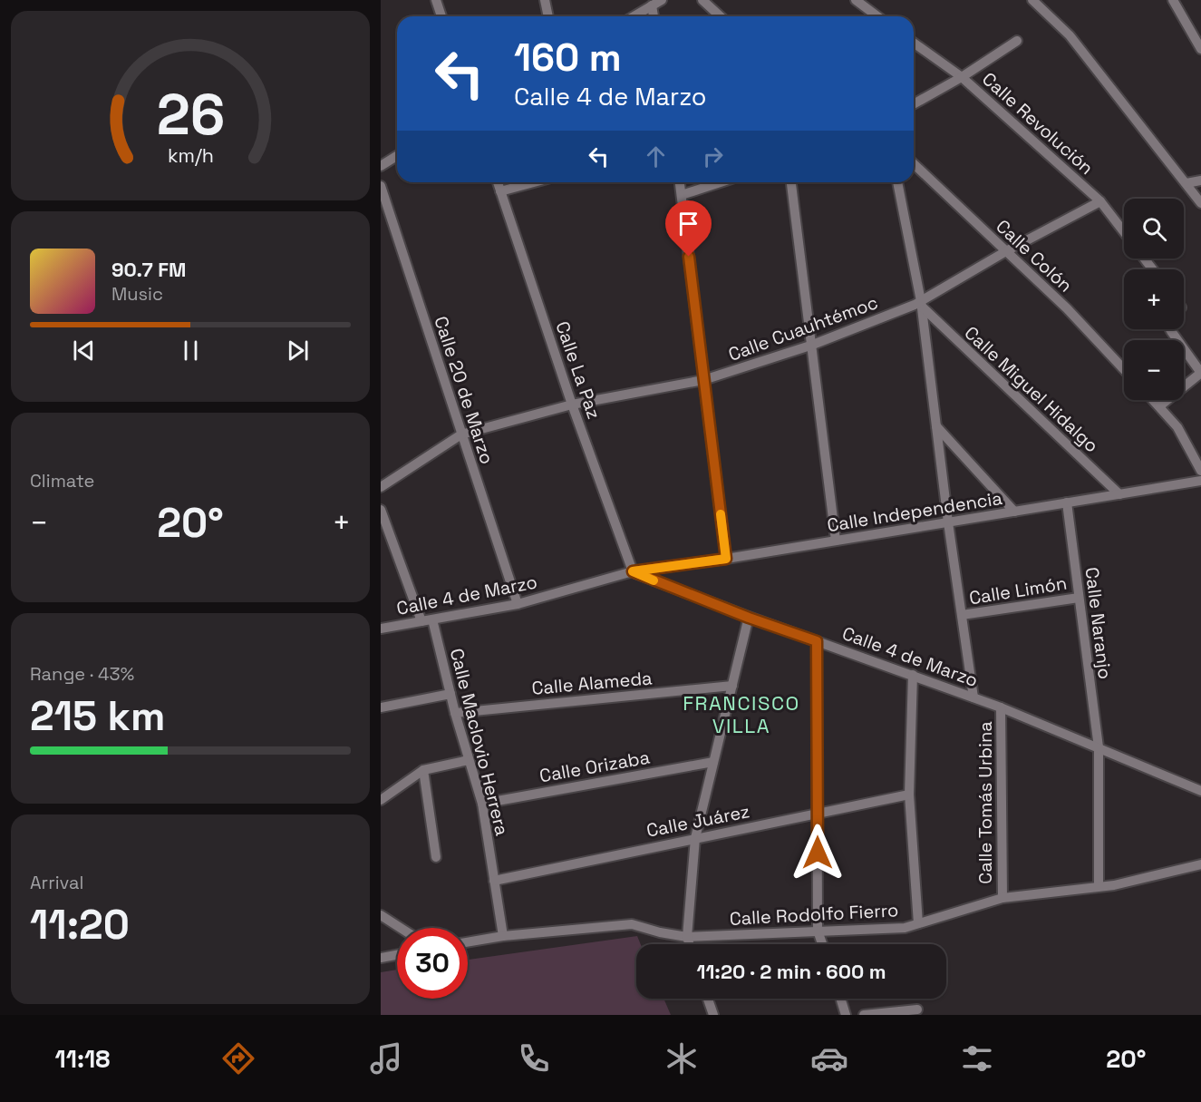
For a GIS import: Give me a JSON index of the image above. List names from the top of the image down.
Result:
{
  "streets": {
    "street": [
      "Calle Revolución",
      "Calle Colón",
      "Calle Cuauhtémoc",
      "Calle La Paz",
      "Calle Miguel Hidalgo",
      "Calle 20 de Marzo",
      "Calle Independencia",
      "Calle Limón",
      "Calle 4 de Marzo",
      "Calle Naranjo",
      "Calle Alameda",
      "Calle Maclovio Herrera",
      "Calle Orizaba",
      "Calle Tomás Urbina",
      "Calle Juárez",
      "Calle Rodolfo Fierro"
    ]
  },
  "crossings": [
    ["Calle Revolución", "Calle Cuauhtémoc"],
    ["Calle Colón", "Calle Cuauhtémoc"],
    ["Calle Cuauhtémoc", "Calle La Paz"],
    ["Calle Cuauhtémoc", "Calle Miguel Hidalgo"],
    ["Calle Cuauhtémoc", "Calle 20 de Marzo"],
    ["Calle La Paz", "Calle Independencia"],
    ["Calle La Paz", "Calle 4 de Marzo"],
    ["Calle Miguel Hidalgo", "Calle Independencia"],
    ["Calle 20 de Marzo", "Calle 4 de Marzo"],
    ["Calle Independencia", "Calle 4 de Marzo"],
    ["Calle Independencia", "Calle Naranjo"],
    ["Calle Limón", "Calle Naranjo"],
    ["Calle 4 de Marzo", "Calle Naranjo"],
    ["Calle 4 de Marzo", "Calle Maclovio Herrera"],
    ["Calle 4 de Marzo", "Calle Tomás Urbina"],
    ["Calle Naranjo", "Calle Rodolfo Fierro"],
    ["Calle Alameda", "Calle Maclovio Herrera"],
    ["Calle Maclovio Herrera", "Calle Orizaba"],
    ["Calle Maclovio Herrera", "Calle Juárez"],
    ["Calle Maclovio Herrera", "Calle Rodolfo Fierro"],
    ["Calle Tomás Urbina", "Calle Rodolfo Fierro"]
  ],
  "districts": ["FRANCISCO VILLA"],
  "page": {
    "turn": ["160 m", "Calle 4 de Marzo"],
    "map_buttons": ["+", "−"],
    "song": ["90.7 FM", "Music"],
    "tile": [
      "Climate",
      ["Range · 43%", "215 km"],
      ["Arrival", "11:20"]
    ],
    "heat": ["−", "20°", "+"],
    "limit": "30",
    "trip": "11:20 · 2 min · 600 m",
    "tabs": ["11:18", "20°"],
    "gauge": ["26", "km/h"]
  }
}
